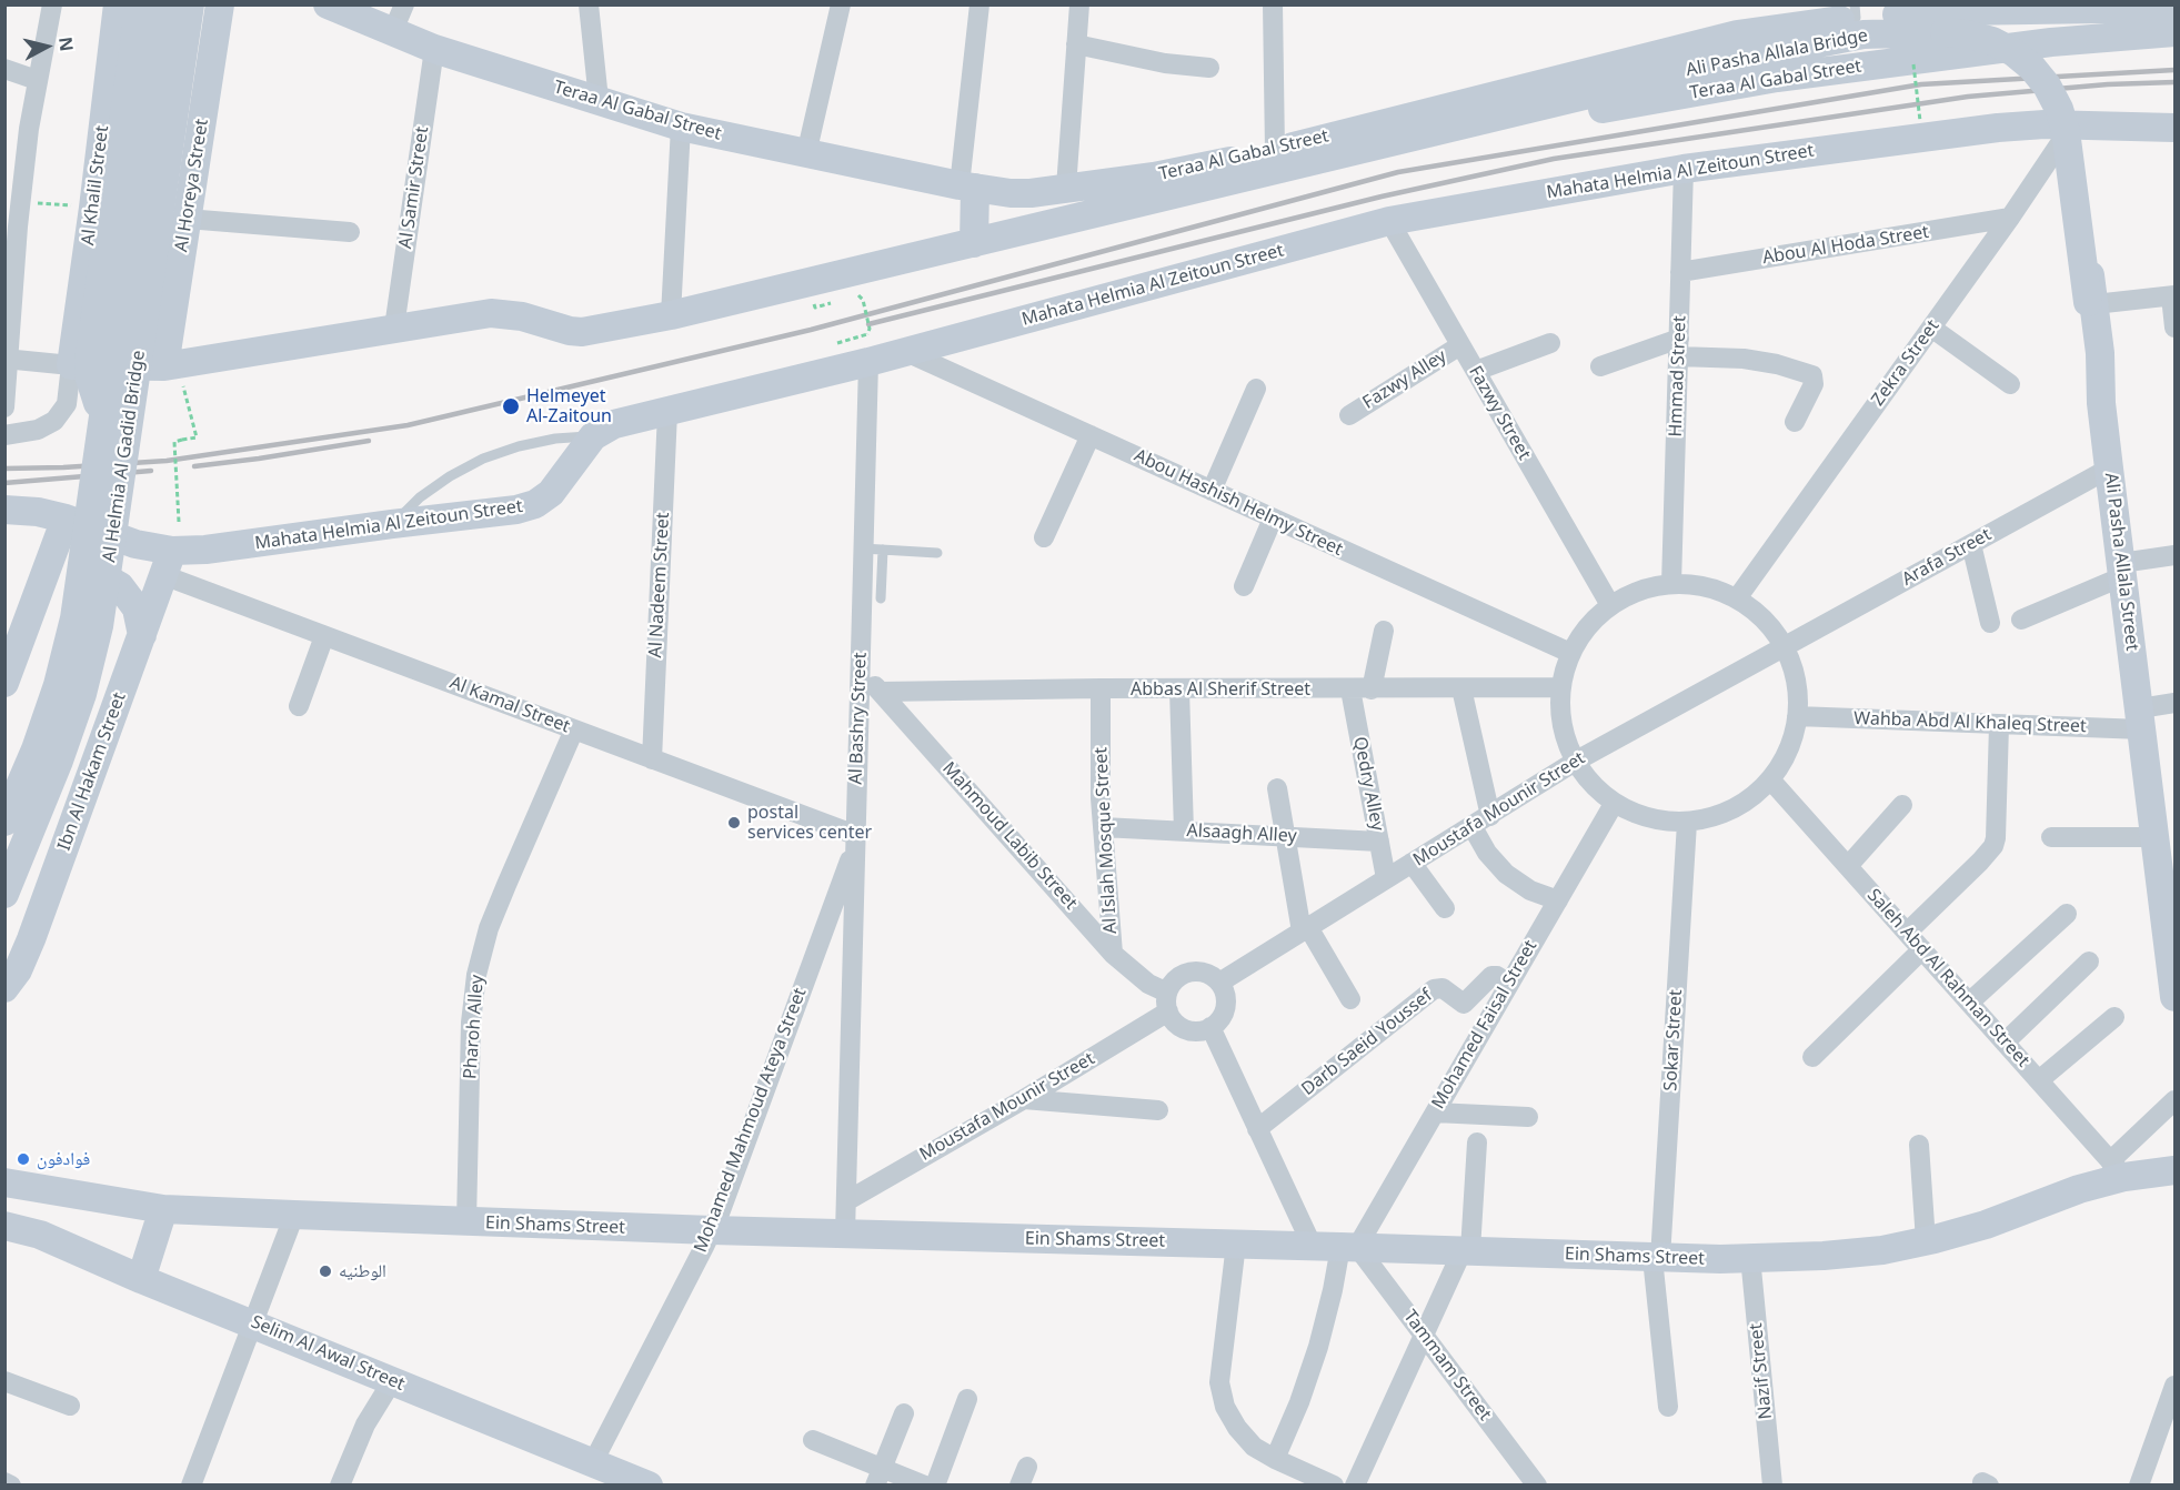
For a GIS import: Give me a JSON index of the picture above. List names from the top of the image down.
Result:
{
  "streets": {
    "street": [
      "Ali Pasha Allala Bridge",
      "Teraa Al Gabal Street",
      "Mahata Helmia Al Zeitoun Street",
      "Al Khalil Street",
      "Al Horeya Street",
      "Al Samir Street",
      "Abou Al Hoda Street",
      "Zekra Street",
      "Hmmad Street",
      "Fazwy Alley",
      "Fazwy Street",
      "Al Helmia Al Gadid Bridge",
      "Abou Hashish Helmy Street",
      "Arafa Street",
      "Ali Pasha Allala Street",
      "Al Nadeem Street",
      "Abbas Al Sherif Street",
      "Al Kamal Street",
      "Al Bashry Street",
      "Wahba Abd Al Khaleq Street",
      "Ibn Al Hakam Street",
      "Qedry Alley",
      "Moustafa Mounir Street",
      "Alsaagh Alley",
      "Mahmoud Labib Street",
      "Al Islah Mosque Street",
      "Saleh Abd Al Rahman Street",
      "Mohamed Faisal Street",
      "Pharoh Alley",
      "Sokar Street",
      "Darb Saeid Youssef",
      "Mohamed Mahmoud Ateya Street",
      "Ein Shams Street",
      "Selim Al Awal Street",
      "Tammam Street",
      "Nazif Street"
    ]
  },
  "crossings": [
    ["Ali Pasha Allala Bridge", "Teraa Al Gabal Street"],
    ["Ali Pasha Allala Bridge", "Ali Pasha Allala Street"],
    ["Teraa Al Gabal Street", "Al Samir Street"],
    ["Mahata Helmia Al Zeitoun Street", "Zekra Street"],
    ["Mahata Helmia Al Zeitoun Street", "Hmmad Street"],
    ["Mahata Helmia Al Zeitoun Street", "Fazwy Street"],
    ["Mahata Helmia Al Zeitoun Street", "Abou Hashish Helmy Street"],
    ["Mahata Helmia Al Zeitoun Street", "Al Nadeem Street"],
    ["Mahata Helmia Al Zeitoun Street", "Al Kamal Street"],
    ["Mahata Helmia Al Zeitoun Street", "Al Bashry Street"],
    ["Mahata Helmia Al Zeitoun Street", "Ibn Al Hakam Street"],
    ["Abou Al Hoda Street", "Zekra Street"],
    ["Abou Al Hoda Street", "Hmmad Street"],
    ["Fazwy Alley", "Fazwy Street"],
    ["Arafa Street", "Ali Pasha Allala Street"],
    ["Arafa Street", "Moustafa Mounir Street"],
    ["Ali Pasha Allala Street", "Wahba Abd Al Khaleq Street"],
    ["Al Nadeem Street", "Al Kamal Street"],
    ["Abbas Al Sherif Street", "Qedry Alley"],
    ["Abbas Al Sherif Street", "Mahmoud Labib Street"],
    ["Abbas Al Sherif Street", "Al Islah Mosque Street"],
    ["Al Kamal Street", "Al Bashry Street"],
    ["Al Kamal Street", "Ibn Al Hakam Street"],
    ["Al Kamal Street", "Pharoh Alley"],
    ["Al Kamal Street", "Mohamed Mahmoud Ateya Street"],
    ["Al Bashry Street", "Moustafa Mounir Street"],
    ["Al Bashry Street", "Mahmoud Labib Street"],
    ["Al Bashry Street", "Mohamed Mahmoud Ateya Street"],
    ["Al Bashry Street", "Ein Shams Street"],
    ["Qedry Alley", "Moustafa Mounir Street"],
    ["Qedry Alley", "Alsaagh Alley"],
    ["Moustafa Mounir Street", "Mahmoud Labib Street"],
    ["Alsaagh Alley", "Al Islah Mosque Street"],
    ["Mahmoud Labib Street", "Al Islah Mosque Street"],
    ["Saleh Abd Al Rahman Street", "Ein Shams Street"],
    ["Mohamed Faisal Street", "Darb Saeid Youssef"],
    ["Mohamed Faisal Street", "Ein Shams Street"],
    ["Mohamed Faisal Street", "Tammam Street"],
    ["Pharoh Alley", "Ein Shams Street"],
    ["Sokar Street", "Ein Shams Street"],
    ["Mohamed Mahmoud Ateya Street", "Ein Shams Street"],
    ["Mohamed Mahmoud Ateya Street", "Selim Al Awal Street"],
    ["Ein Shams Street", "Tammam Street"],
    ["Ein Shams Street", "Nazif Street"]
  ],
  "places": [
    "Helmeyet Al-Zaitoun",
    "postal services center",
    "فوادفون",
    "الوطنيه"
  ],
  "north": "right"
}
